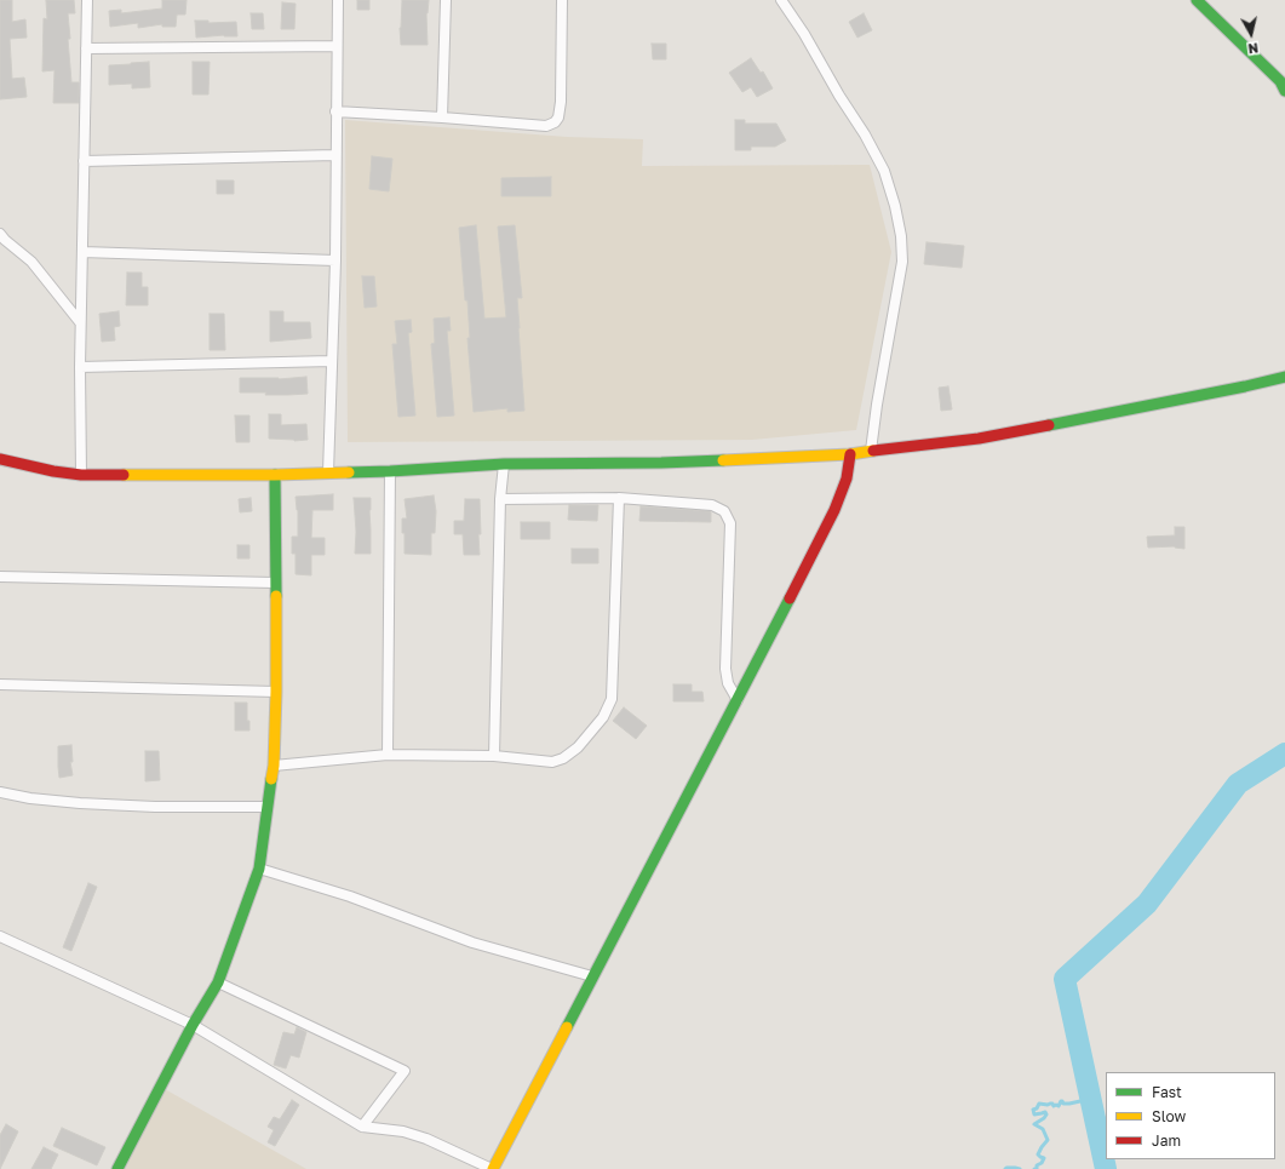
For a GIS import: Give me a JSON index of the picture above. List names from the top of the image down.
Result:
{
  "legend": ["Fast", "Slow", "Jam"],
  "north": "bottom"
}
